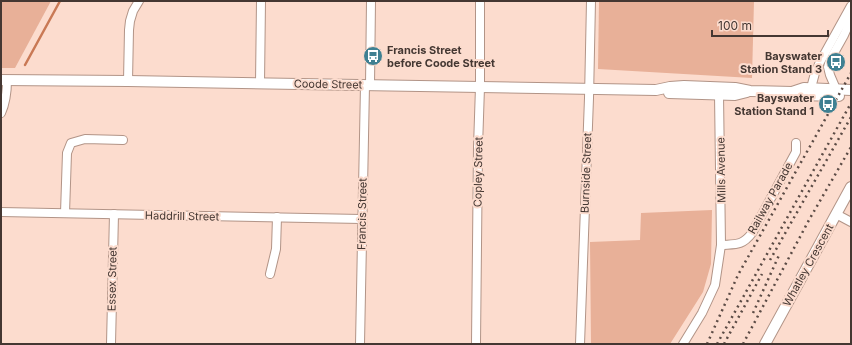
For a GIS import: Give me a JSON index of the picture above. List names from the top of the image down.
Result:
{
  "streets": {
    "main road": ["Coode Street", "Whatley Crescent"],
    "street": [
      "Mills Avenue",
      "Copley Street",
      "Burnside Street",
      "Railway Parade",
      "Francis Street",
      "Haddrill Street",
      "Essex Street"
    ]
  },
  "crossings": [
    ["Coode Street", "Mills Avenue"],
    ["Coode Street", "Copley Street"],
    ["Coode Street", "Burnside Street"],
    ["Coode Street", "Francis Street"],
    ["Mills Avenue", "Railway Parade"],
    ["Francis Street", "Haddrill Street"],
    ["Haddrill Street", "Essex Street"]
  ],
  "places": {
    "bus stop": ["Francis Street before Coode Street", "Bayswater Station Stand 3", "Bayswater Station Stand 1"]
  },
  "scale_bar": "100 m"
}
